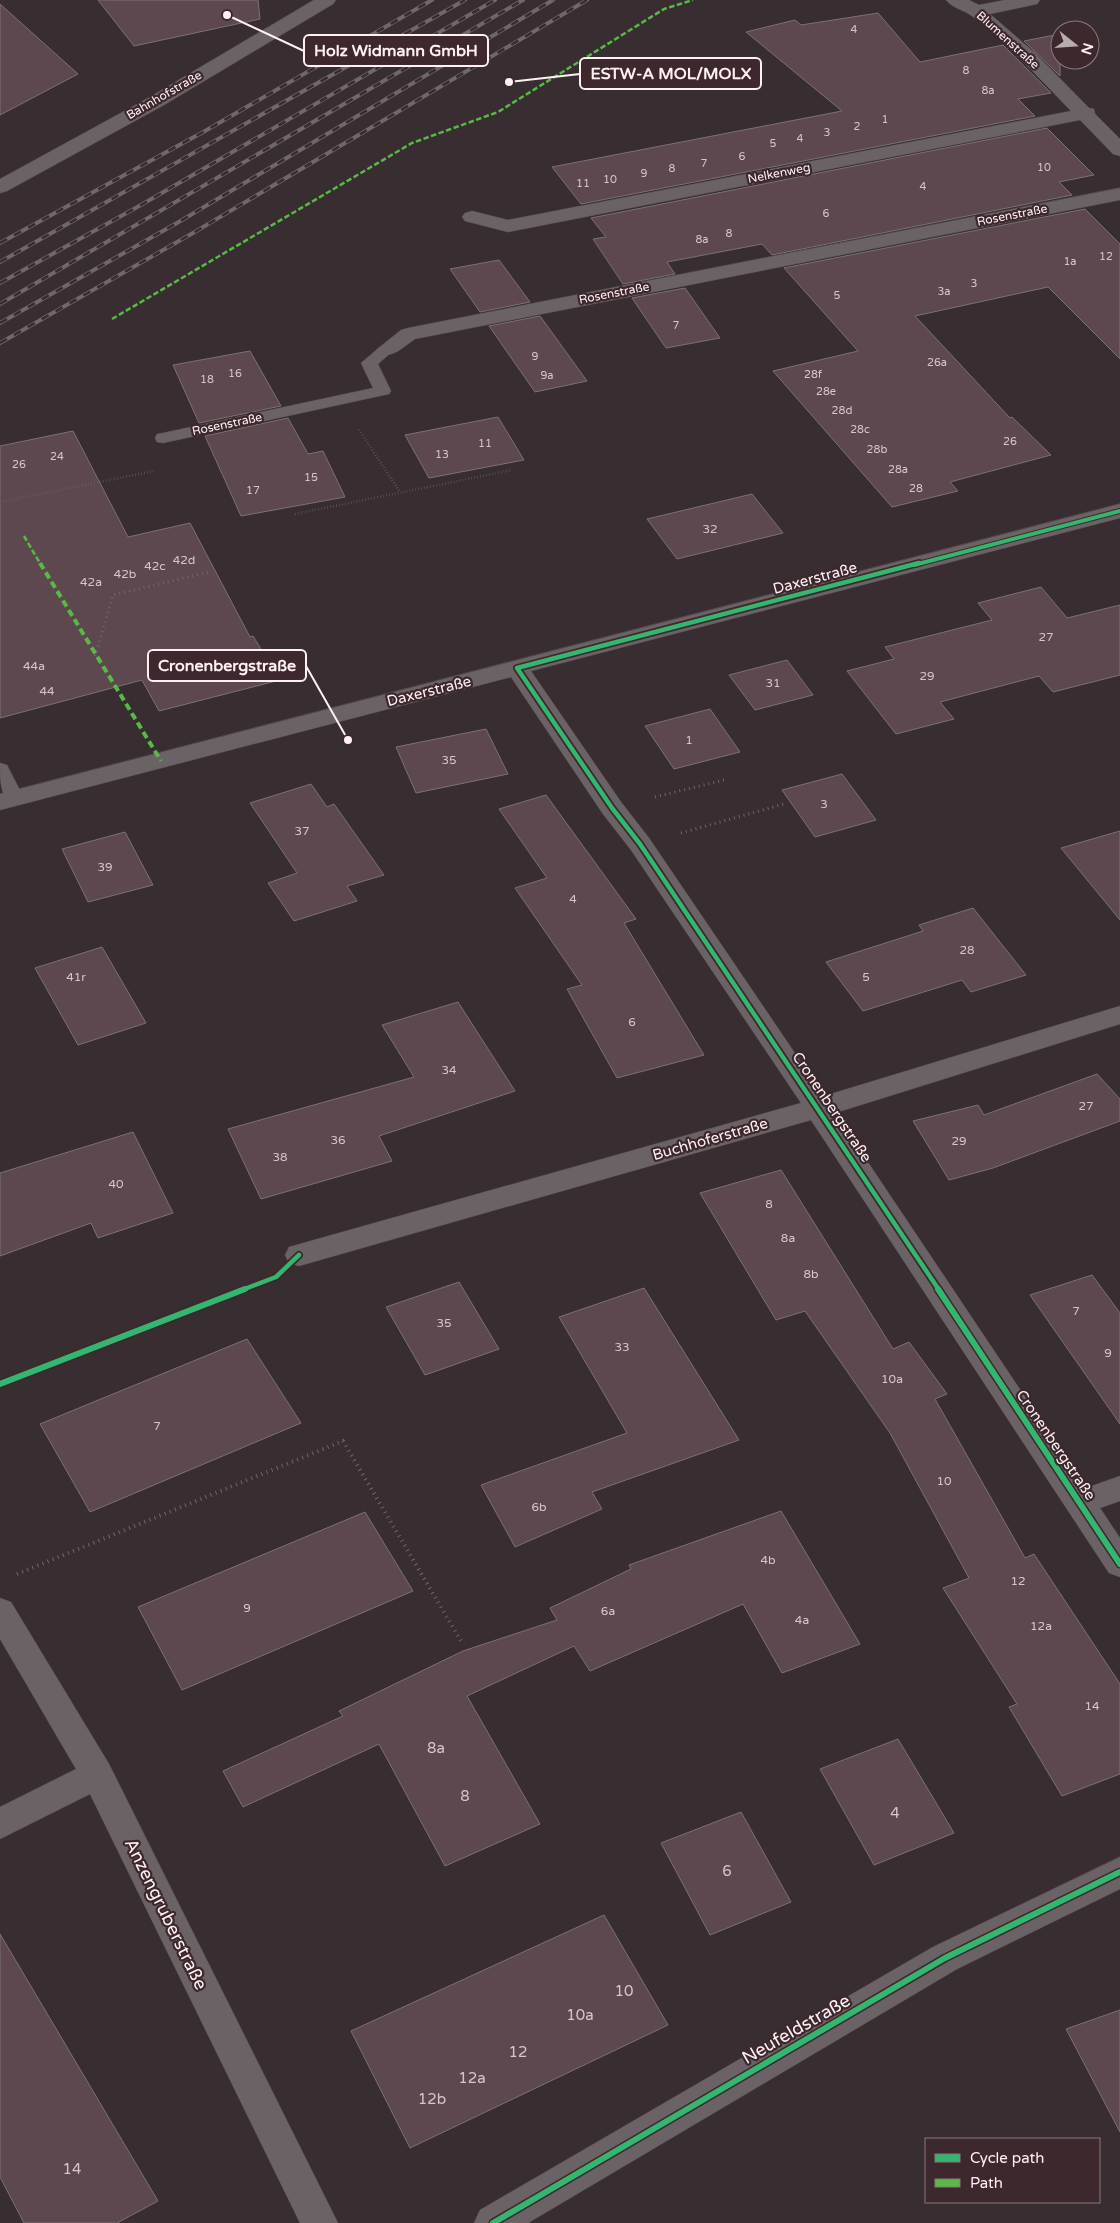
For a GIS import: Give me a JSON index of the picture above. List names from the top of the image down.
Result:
{
  "streets": {
    "street": [
      "Blumenstraße",
      "Bahnhofstraße",
      "Nelkenweg",
      "Rosenstraße",
      "Daxerstraße",
      "Cronenbergstraße",
      "Buchhoferstraße",
      "Anzengruberstraße",
      "Neufeldstraße"
    ]
  },
  "crossings": [
    ["Blumenstraße", "Nelkenweg"],
    ["Daxerstraße", "Cronenbergstraße"],
    ["Cronenbergstraße", "Buchhoferstraße"]
  ],
  "places": ["Holz Widmann GmbH", "ESTW-A MOL/MOLX", "Cronenbergstraße"],
  "house_numbers": [
    "4",
    "8",
    "8a",
    "1",
    "2",
    "3",
    "4",
    "5",
    "6",
    "7",
    "10",
    "8",
    "9",
    "10",
    "11",
    "4",
    "6",
    "8",
    "8a",
    "12",
    "1a",
    "3",
    "3a",
    "5",
    "7",
    "9",
    "26a",
    "16",
    "28f",
    "9a",
    "18",
    "28e",
    "28d",
    "28c",
    "26",
    "11",
    "28b",
    "13",
    "24",
    "26",
    "28a",
    "15",
    "28",
    "17",
    "32",
    "42d",
    "42c",
    "42b",
    "42a",
    "27",
    "44a",
    "29",
    "31",
    "44",
    "1",
    "35",
    "3",
    "37",
    "39",
    "4",
    "28",
    "41r",
    "5",
    "6",
    "34",
    "27",
    "36",
    "29",
    "38",
    "40",
    "8",
    "8a",
    "8b",
    "7",
    "35",
    "33",
    "9",
    "10a",
    "7",
    "10",
    "6b",
    "4b",
    "12",
    "9",
    "6a",
    "4a",
    "12a",
    "14",
    "8a",
    "8",
    "4",
    "6",
    "10",
    "10a",
    "12",
    "12a",
    "12b",
    "14"
  ],
  "legend": ["Cycle path", "Path"],
  "north": "right"
}
